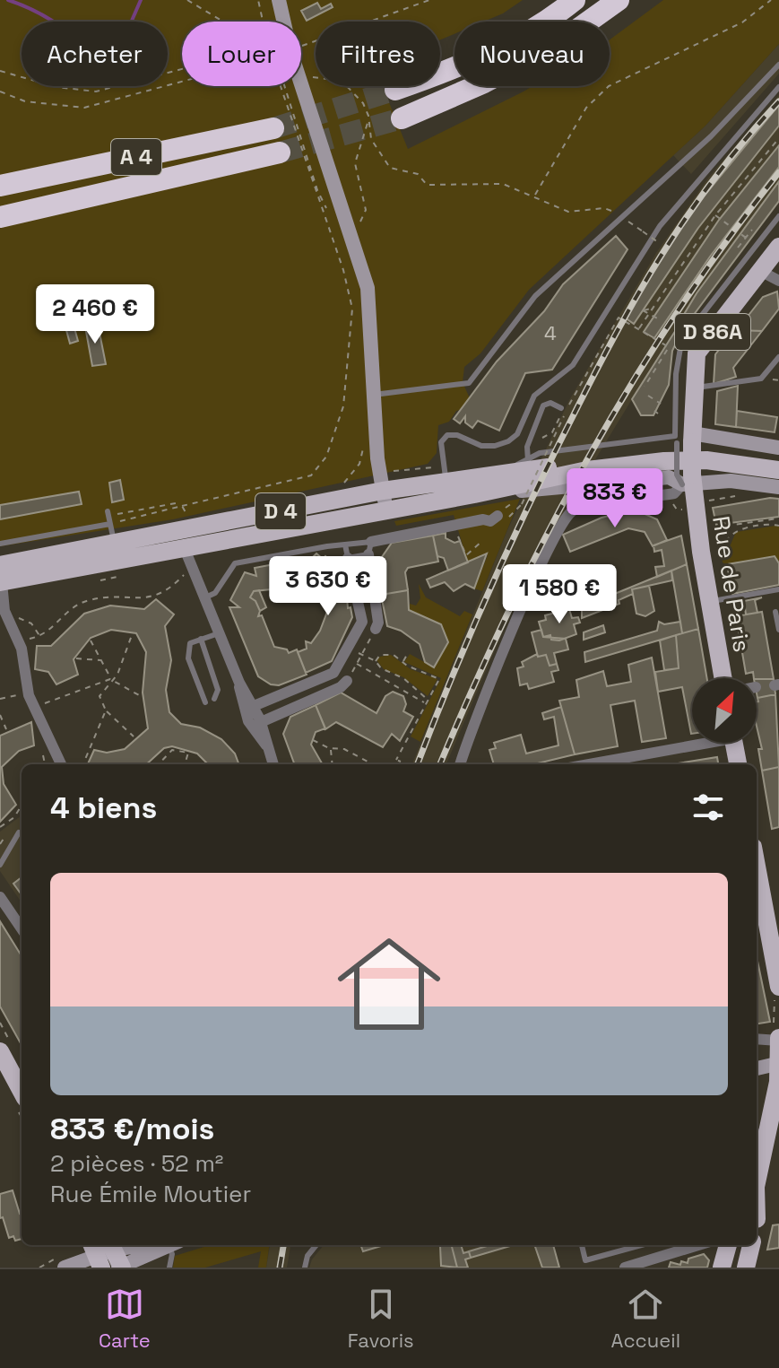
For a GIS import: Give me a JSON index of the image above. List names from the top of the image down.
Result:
{
  "streets": {
    "highway": ["A 4"],
    "main road": ["D 86A", "D 4", "Rue de Paris"]
  },
  "crossings": [
    ["D 86A", "Rue de Paris"]
  ],
  "house_numbers": ["4"],
  "north": "top right",
  "page": {
    "chip": [
      "Acheter",
      "Louer",
      "Filtres",
      "Nouveau"
    ],
    "price": [
      "2 460 €",
      "833 €",
      "3 630 €",
      "1 580 €"
    ],
    "heading": "4 biens",
    "list": [
      {
        "name": "833 €/mois",
        "note": "2 pièces · 52 m² · Rue Émile Moutier"
      }
    ],
    "tabs": ["Carte", "Favoris", "Accueil"]
  }
}
